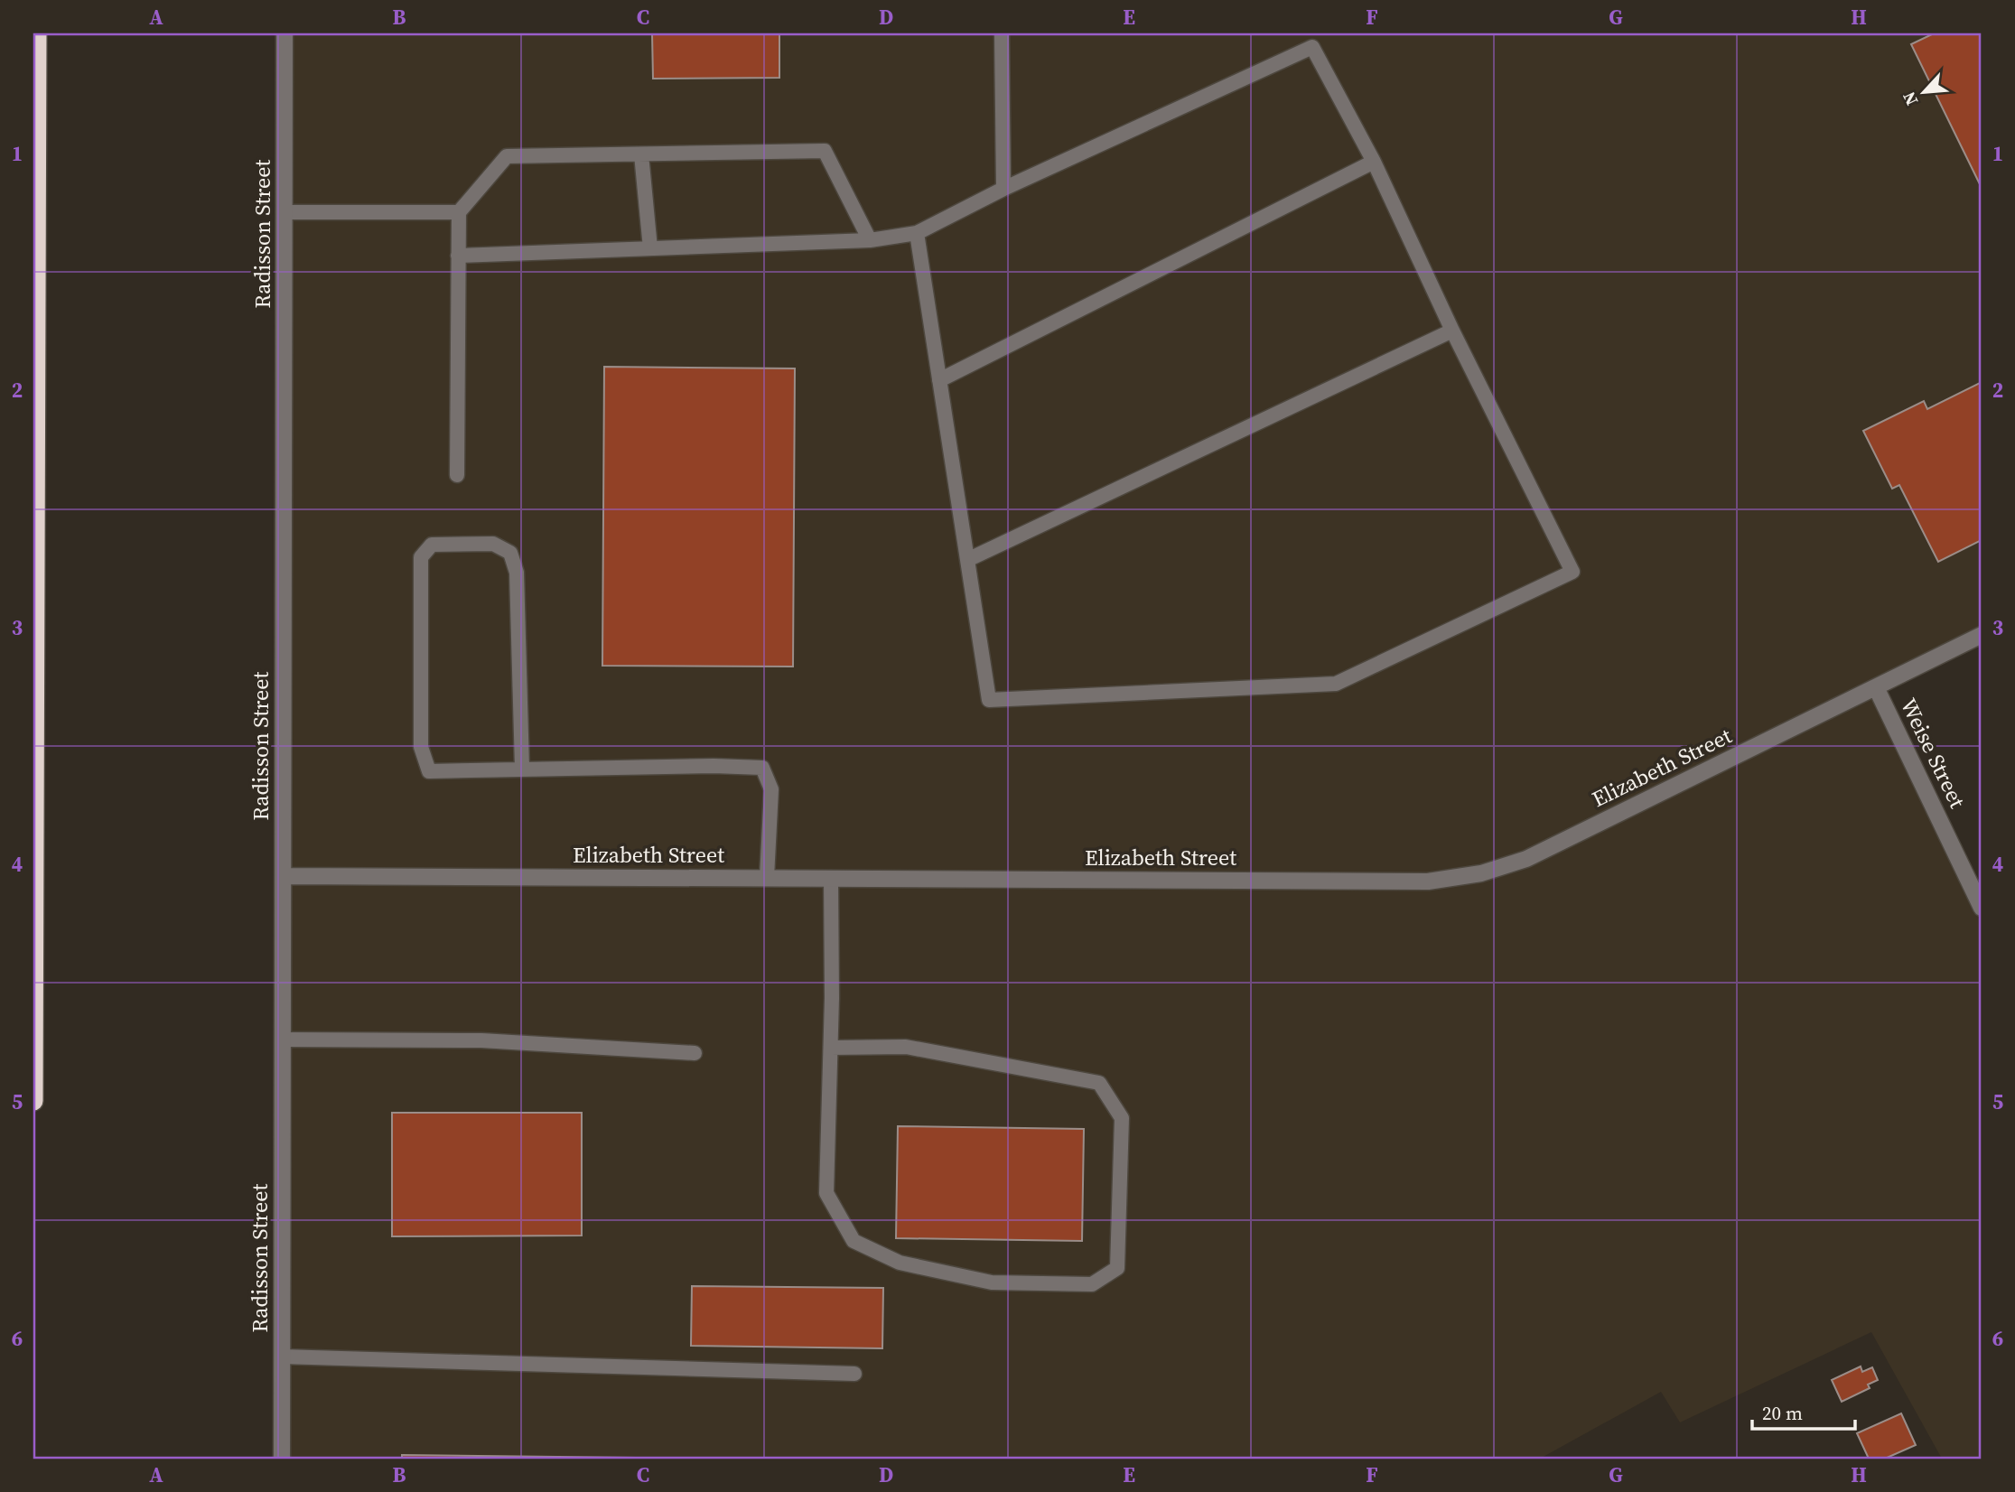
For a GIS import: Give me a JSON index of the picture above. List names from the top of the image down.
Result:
{
  "streets": {
    "street": ["Radisson Street", "Weise Street", "Elizabeth Street"]
  },
  "crossings": [
    ["Radisson Street", "Elizabeth Street"],
    ["Weise Street", "Elizabeth Street"]
  ],
  "scale_bar": "20 m",
  "north": "bottom left",
  "grid": {
    "columns": [
      "A",
      "B",
      "C",
      "D",
      "E",
      "F",
      "G",
      "H"
    ],
    "rows": [
      "1",
      "2",
      "3",
      "4",
      "5",
      "6"
    ]
  }
}
